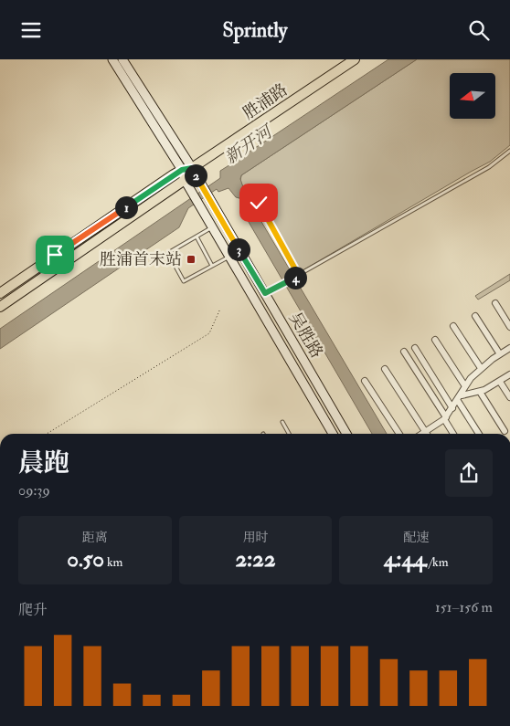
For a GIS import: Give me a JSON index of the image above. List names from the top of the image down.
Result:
{
  "streets": {
    "main road": ["胜浦路", "吴胜路"]
  },
  "crossings": [
    ["胜浦路", "吴胜路"]
  ],
  "water": ["新开河"],
  "places": {
    "transit": ["胜浦首末站"]
  },
  "north": "left",
  "page": {
    "header": "Sprintly",
    "pins": [
      "2",
      "1",
      "3",
      "4"
    ],
    "heading": ["晨跑", "09:39"],
    "stats": [
      ["距离", "0.50 km"],
      ["用时", "2:22"],
      ["配速", "4:44 /km"]
    ],
    "chart": ["爬升", "151–156 m"]
  }
}
